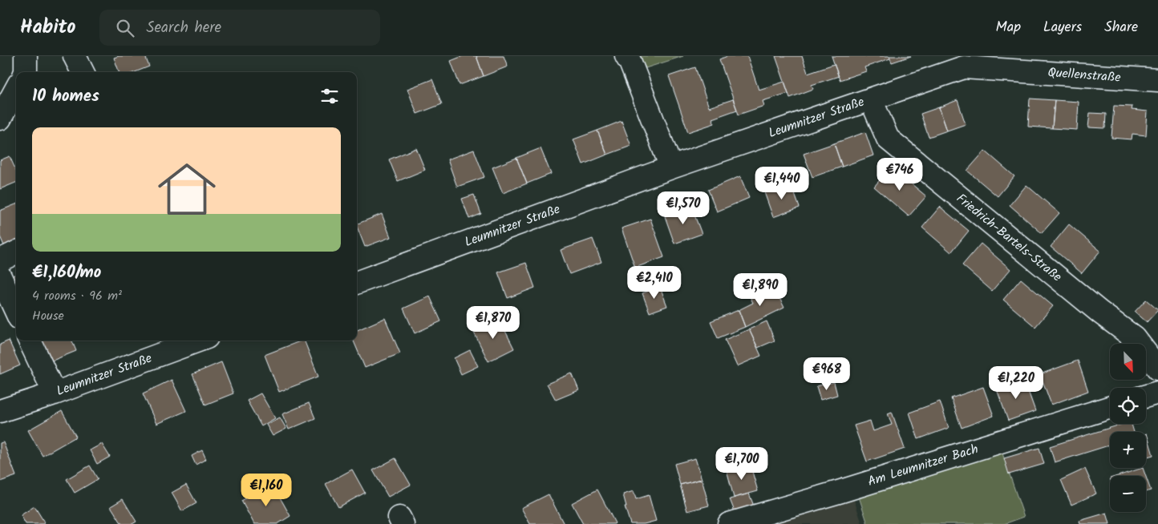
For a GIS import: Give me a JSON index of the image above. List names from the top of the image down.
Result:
{
  "streets": {
    "street": [
      "Quellenstraße",
      "Leumnitzer Straße",
      "Friedrich-Bartels-Straße",
      "Am Leumnitzer Bach"
    ]
  },
  "crossings": [
    ["Quellenstraße", "Leumnitzer Straße"],
    ["Quellenstraße", "Friedrich-Bartels-Straße"],
    ["Leumnitzer Straße", "Friedrich-Bartels-Straße"]
  ],
  "north": "bottom right",
  "page": {
    "header": "Habito",
    "search": "Search here",
    "nav": ["Map", "Layers", "Share"],
    "heading": "10 homes",
    "list": [
      {
        "name": "€1,160/mo",
        "note": "4 rooms · 96 m² · House"
      }
    ],
    "price": [
      "€746",
      "€1,440",
      "€1,570",
      "€2,410",
      "€1,890",
      "€1,870",
      "€968",
      "€1,220",
      "€1,700",
      "€1,160"
    ],
    "map_buttons": ["+", "−"]
  }
}
